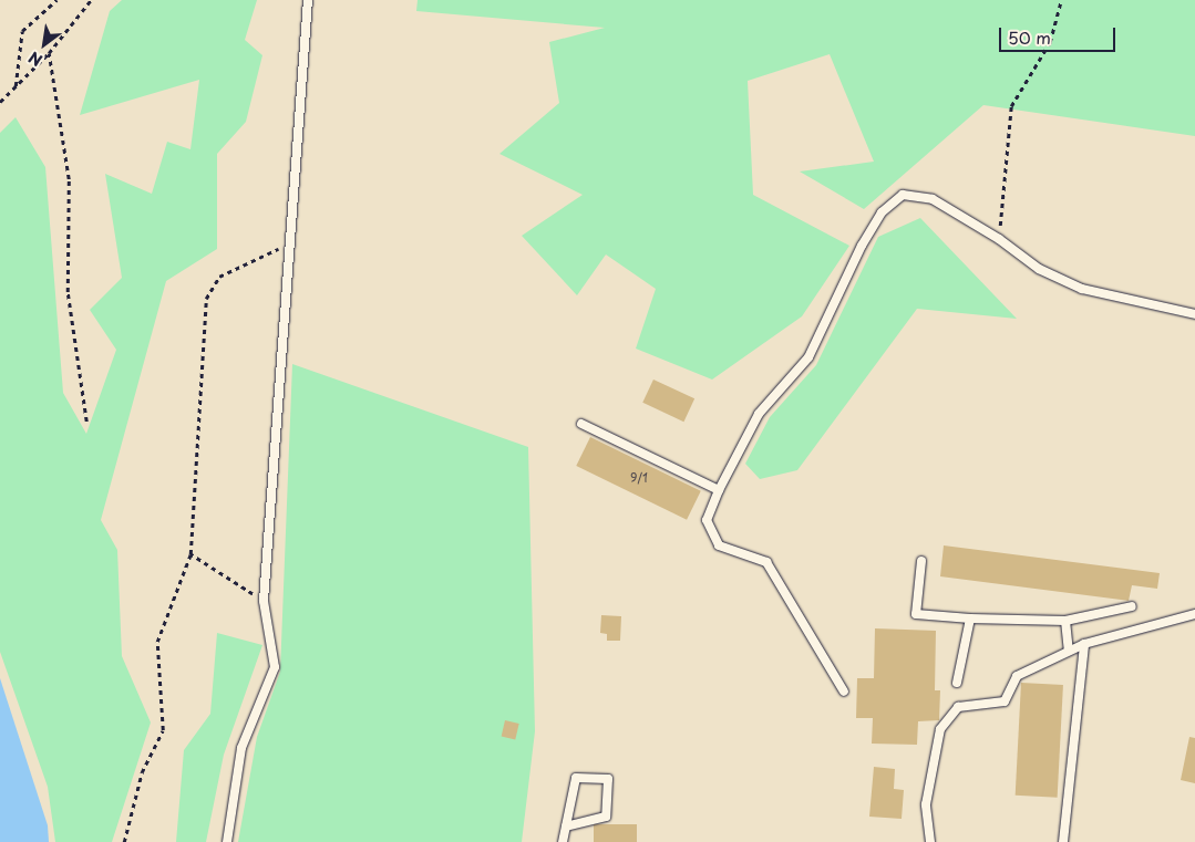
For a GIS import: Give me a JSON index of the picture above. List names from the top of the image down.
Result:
{
  "house_numbers": ["9/1"],
  "scale_bar": "50 m",
  "north": "bottom left"
}
